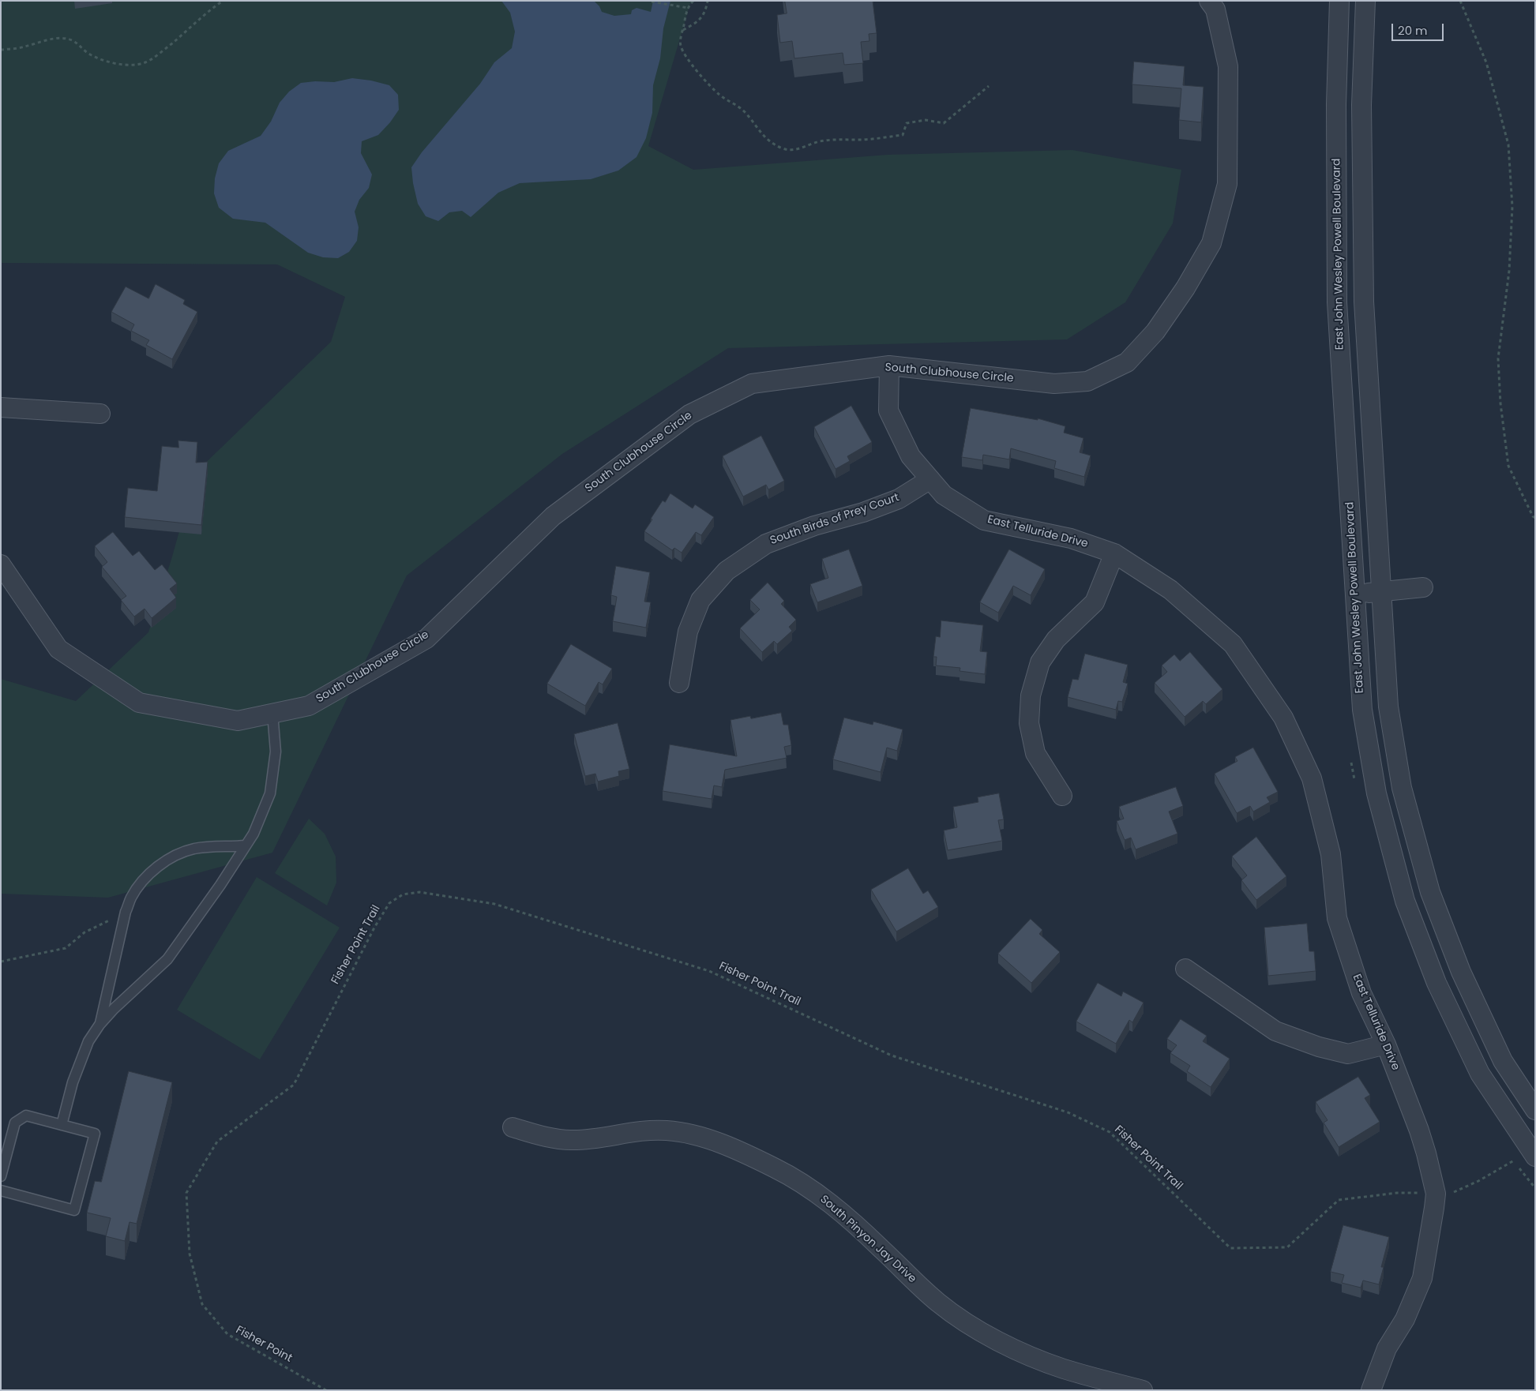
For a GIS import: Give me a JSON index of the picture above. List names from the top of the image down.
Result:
{
  "streets": {
    "street": [
      "East John Wesley Powell Boulevard",
      "South Clubhouse Circle",
      "South Birds of Prey Court",
      "East Telluride Drive",
      "South Pinyon Jay Drive"
    ],
    "path": ["Fisher Point Trail", "Fisher Point"]
  },
  "crossings": [
    ["South Clubhouse Circle", "East Telluride Drive"],
    ["South Birds of Prey Court", "East Telluride Drive"],
    ["East Telluride Drive", "Fisher Point Trail"],
    ["Fisher Point Trail", "Fisher Point"]
  ],
  "scale_bar": "20 m"
}
